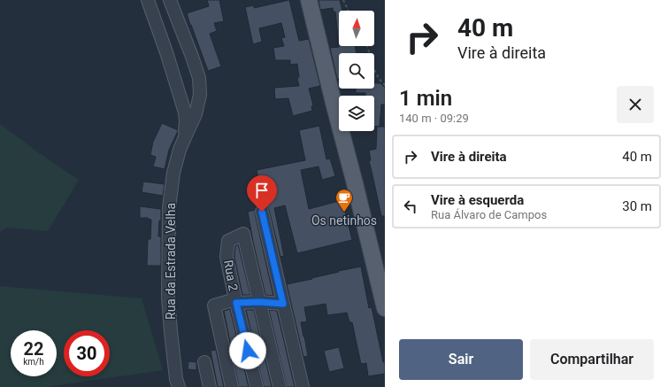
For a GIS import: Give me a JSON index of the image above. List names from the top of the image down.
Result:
{
  "streets": {
    "street": ["Rua da Estrada Velha", "Rua 2"]
  },
  "places": {
    "cafe": ["Os netinhos"]
  },
  "north": "top",
  "page": {
    "turn": ["40 m", "Vire à direita"],
    "heading": ["1 min", "140 m · 09:29"],
    "list": [
      {
        "name": "Vire à direita",
        "value": "40 m"
      },
      {
        "name": "Vire à esquerda",
        "note": "Rua Álvaro de Campos",
        "value": "30 m"
      }
    ],
    "speed": "22 km/h",
    "limit": "30",
    "buttons": ["Sair", "Compartilhar"]
  }
}
